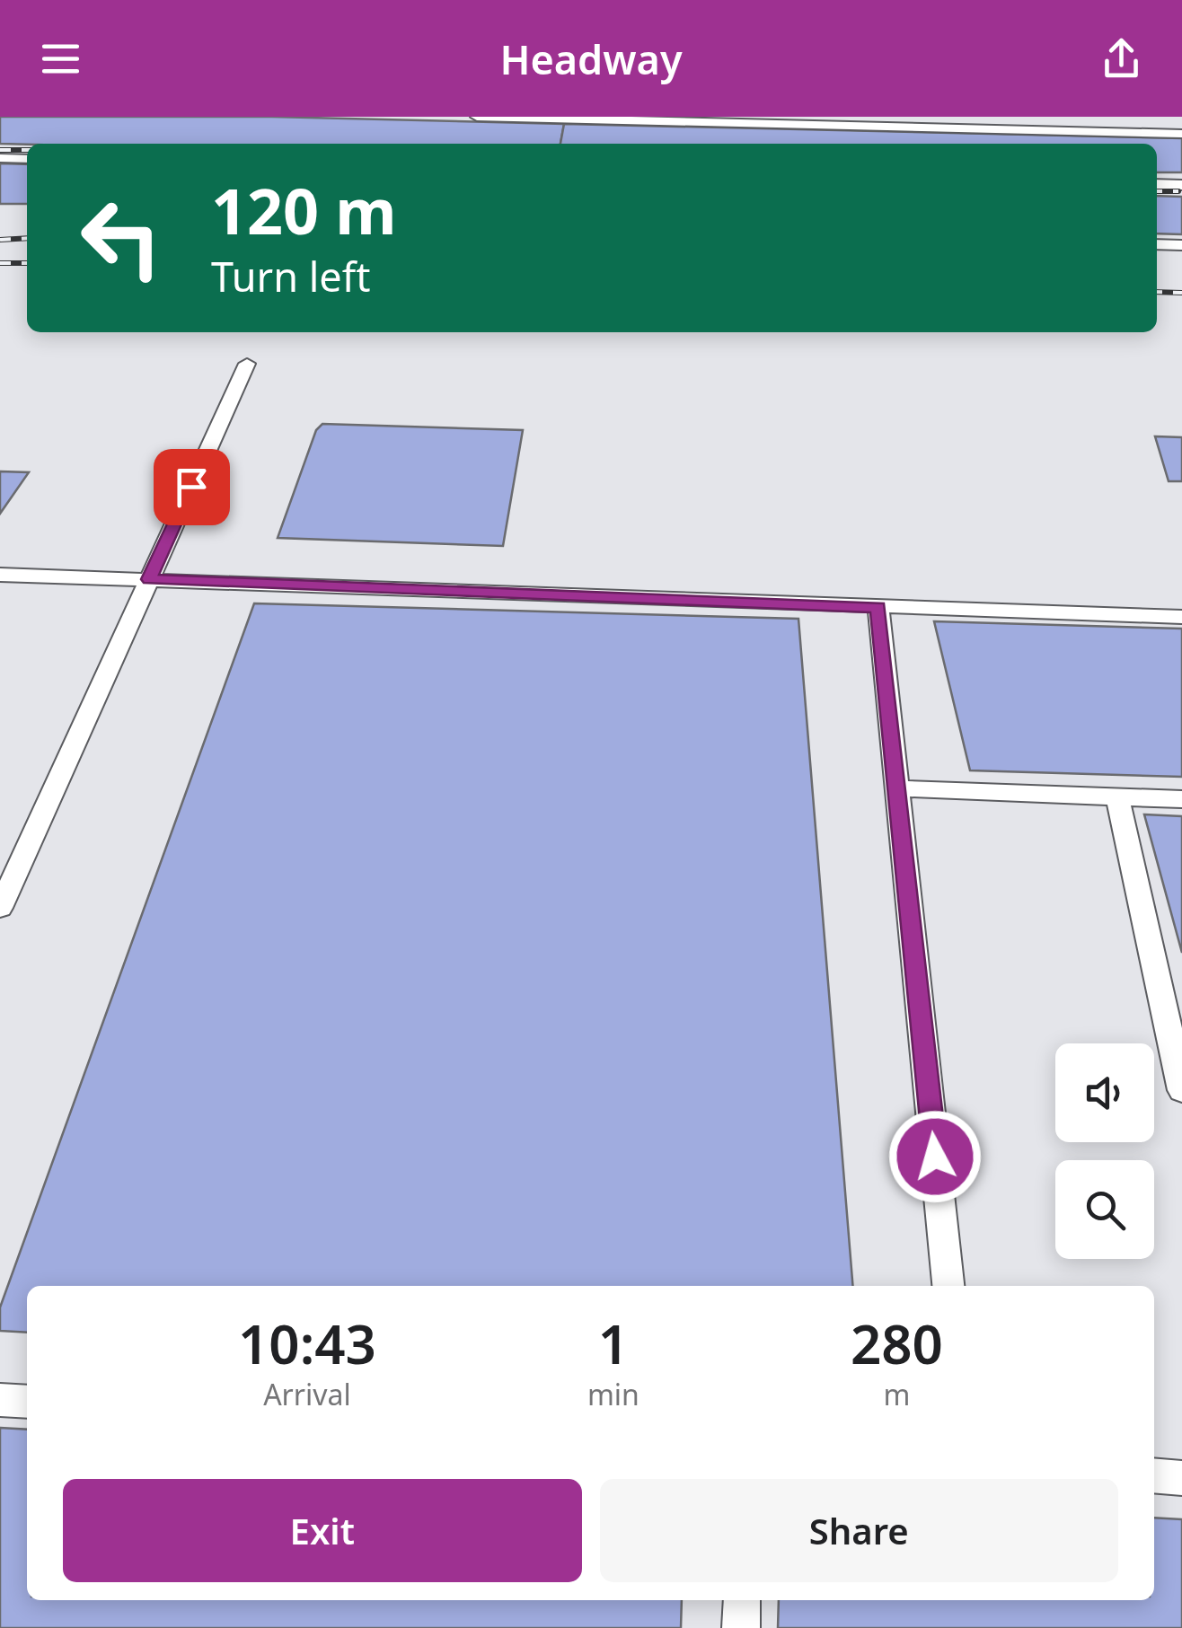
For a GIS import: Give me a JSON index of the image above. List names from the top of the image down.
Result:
{
  "page": {
    "header": "Headway",
    "turn": ["120 m", "Turn left"],
    "eta": [
      "10:43",
      "Arrival",
      "1",
      "min",
      "280",
      "m"
    ],
    "buttons": ["Exit", "Share"]
  }
}
